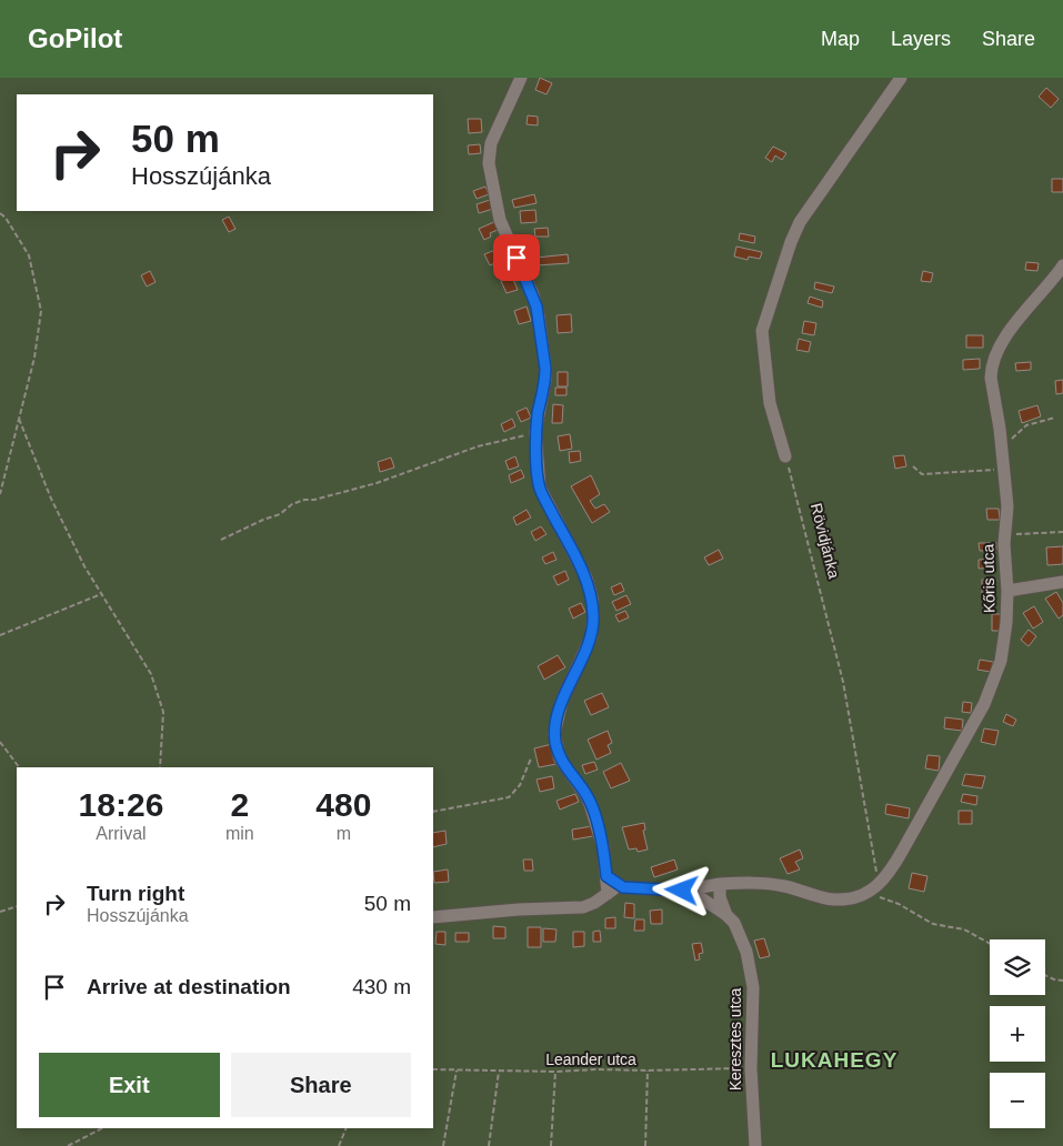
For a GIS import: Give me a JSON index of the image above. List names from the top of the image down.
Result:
{
  "streets": {
    "street": ["Kőris utca", "Keresztes utca"],
    "path": ["Rövidjánka", "Leander utca"]
  },
  "crossings": [
    ["Rövidjánka", "Kőris utca"],
    ["Keresztes utca", "Leander utca"]
  ],
  "districts": ["LUKAHEGY"],
  "page": {
    "header": "GoPilot",
    "nav": ["Map", "Layers", "Share"],
    "turn": ["50 m", "Hosszújánka"],
    "eta": [
      "18:26",
      "Arrival",
      "2",
      "min",
      "480",
      "m"
    ],
    "list": [
      {
        "name": "Turn right",
        "note": "Hosszújánka",
        "value": "50 m"
      },
      {
        "name": "Arrive at destination",
        "value": "430 m"
      }
    ],
    "map_buttons": ["+", "−"],
    "buttons": ["Exit", "Share"]
  }
}
